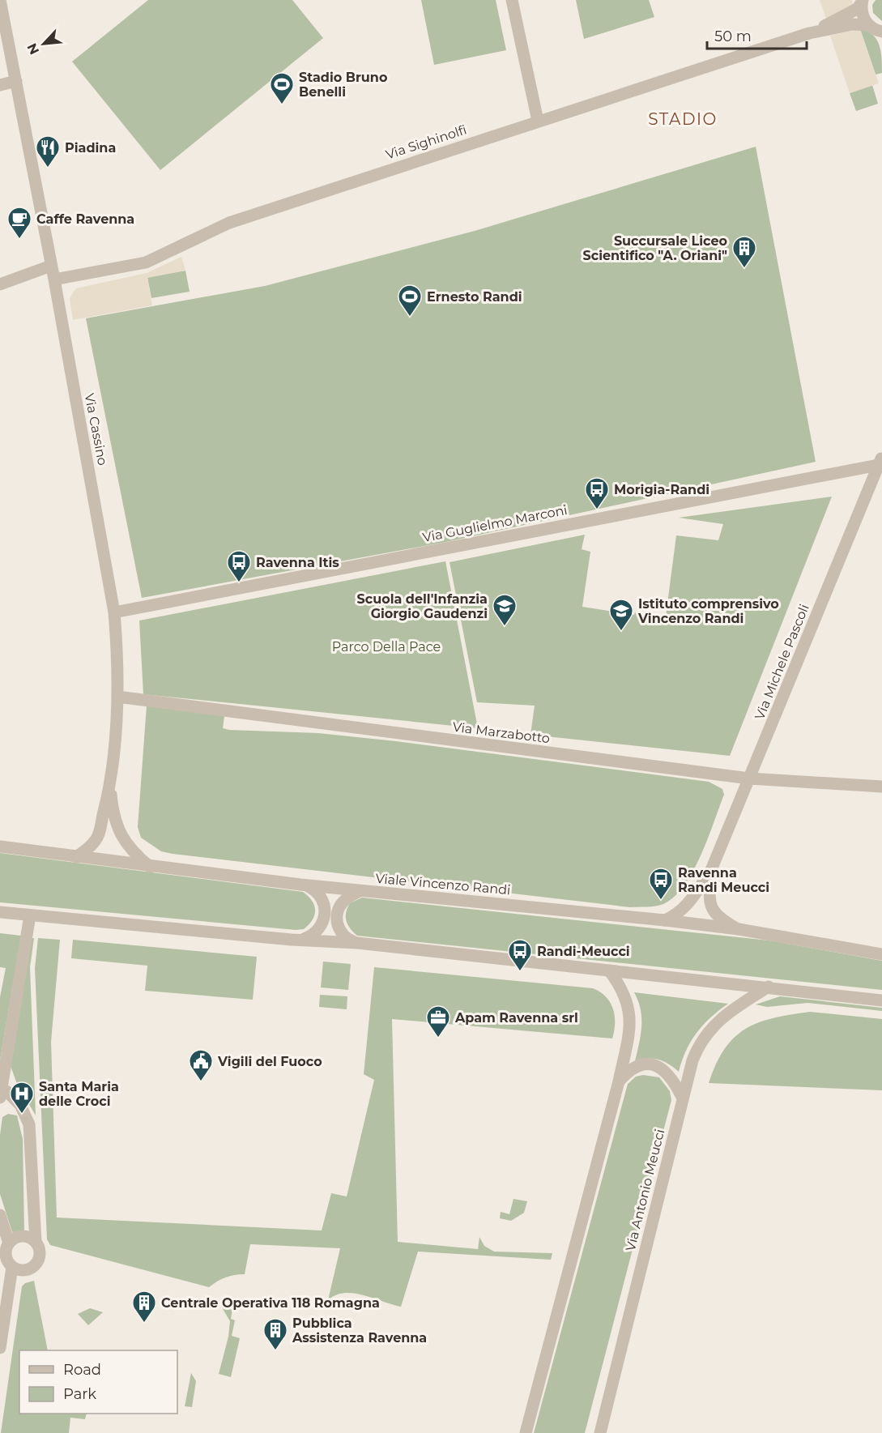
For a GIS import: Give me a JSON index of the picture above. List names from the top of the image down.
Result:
{
  "streets": {
    "street": [
      "Via Sighinolfi",
      "Via Cassino",
      "Via Guglielmo Marconi",
      "Via Michele Pascoli",
      "Via Marzabotto",
      "Viale Vincenzo Randi",
      "Via Antonio Meucci"
    ]
  },
  "crossings": [
    ["Via Sighinolfi", "Via Cassino"],
    ["Via Cassino", "Via Guglielmo Marconi"],
    ["Via Cassino", "Via Marzabotto"],
    ["Via Cassino", "Viale Vincenzo Randi"],
    ["Via Guglielmo Marconi", "Via Michele Pascoli"],
    ["Via Michele Pascoli", "Via Marzabotto"],
    ["Via Michele Pascoli", "Viale Vincenzo Randi"]
  ],
  "districts": ["STADIO"],
  "parks": ["Parco Della Pace"],
  "places": {
    "sports": ["Stadio Bruno Benelli", "Ernesto Randi"],
    "restaurant": ["Piadina"],
    "cafe": ["Caffe Ravenna"],
    "building": ["Succursale Liceo Scientifico \"A. Oriani\"", "Centrale Operativa 118 Romagna", "Pubblica Assistenza Ravenna"],
    "bus stop": [
      "Morigia-Randi",
      "Ravenna Itis",
      "Ravenna Randi Meucci",
      "Randi-Meucci"
    ],
    "school or university": ["Scuola dell'Infanzia Giorgio Gaudenzi", "Istituto comprensivo Vincenzo Randi"],
    "office": ["Apam Ravenna srl"],
    "public building": ["Vigili del Fuoco"],
    "hospital": ["Santa Maria delle Croci"]
  },
  "legend": ["Road", "Park"],
  "scale_bar": "50 m",
  "north": "bottom left"
}
